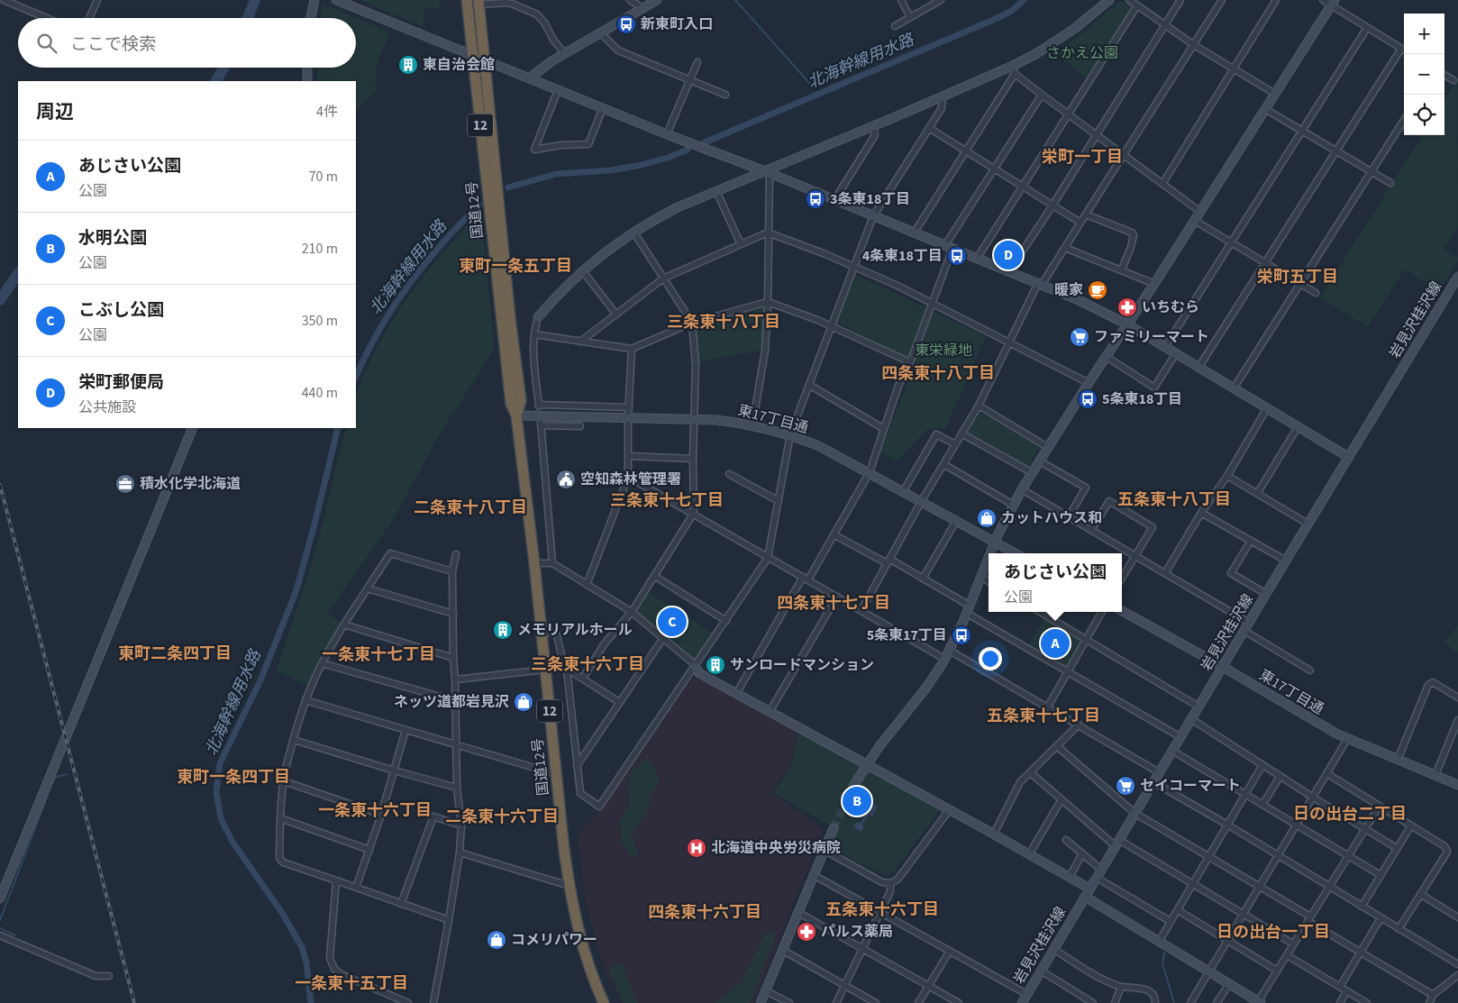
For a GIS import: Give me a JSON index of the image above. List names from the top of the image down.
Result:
{
  "streets": {
    "highway": ["12", "国道12号"],
    "street": ["岩見沢桂沢線", "東17丁目通"]
  },
  "crossings": [
    ["国道12号", "東17丁目通"],
    ["岩見沢桂沢線", "東17丁目通"]
  ],
  "districts": [
    "栄町一丁目",
    "東町一条五丁目",
    "栄町五丁目",
    "三条東十八丁目",
    "四条東十八丁目",
    "五条東十八丁目",
    "三条東十七丁目",
    "二条東十八丁目",
    "四条東十七丁目",
    "東町二条四丁目",
    "一条東十七丁目",
    "三条東十六丁目",
    "五条東十七丁目",
    "東町一条四丁目",
    "一条東十六丁目",
    "日の出台二丁目",
    "二条東十六丁目",
    "五条東十六丁目",
    "四条東十六丁目",
    "日の出台一丁目",
    "一条東十五丁目"
  ],
  "water": ["北海幹線用水路"],
  "parks": ["さかえ公園", "東栄緑地"],
  "places": {
    "bus stop": [
      "新東町入口",
      "3条東18丁目",
      "4条東18丁目",
      "5条東18丁目",
      "5条東17丁目"
    ],
    "building": ["東自治会館", "メモリアルホール", "サンロードマンション"],
    "cafe": ["暖家"],
    "pharmacy": ["いちむら", "パルス薬局"],
    "supermarket": ["ファミリーマート", "セイコーマート"],
    "public building": ["空知森林管理署"],
    "office": ["積水化学北海道"],
    "shop": ["カットハウス和", "ネッツ道都岩見沢", "コメリパワー"],
    "hospital": ["北海道中央労災病院"]
  },
  "page": {
    "map_buttons": ["+", "−"],
    "search": "ここで検索",
    "heading": ["周辺", "4件"],
    "list": [
      {
        "mark": "A",
        "name": "あじさい公園",
        "note": "公園",
        "value": "70 m"
      },
      {
        "mark": "B",
        "name": "水明公園",
        "note": "公園",
        "value": "210 m"
      },
      {
        "mark": "C",
        "name": "こぶし公園",
        "note": "公園",
        "value": "350 m"
      },
      {
        "mark": "D",
        "name": "栄町郵便局",
        "note": "公共施設",
        "value": "440 m"
      }
    ],
    "pins": [
      "D",
      "C",
      "A",
      "B"
    ],
    "popup": ["あじさい公園", "公園"]
  }
}
